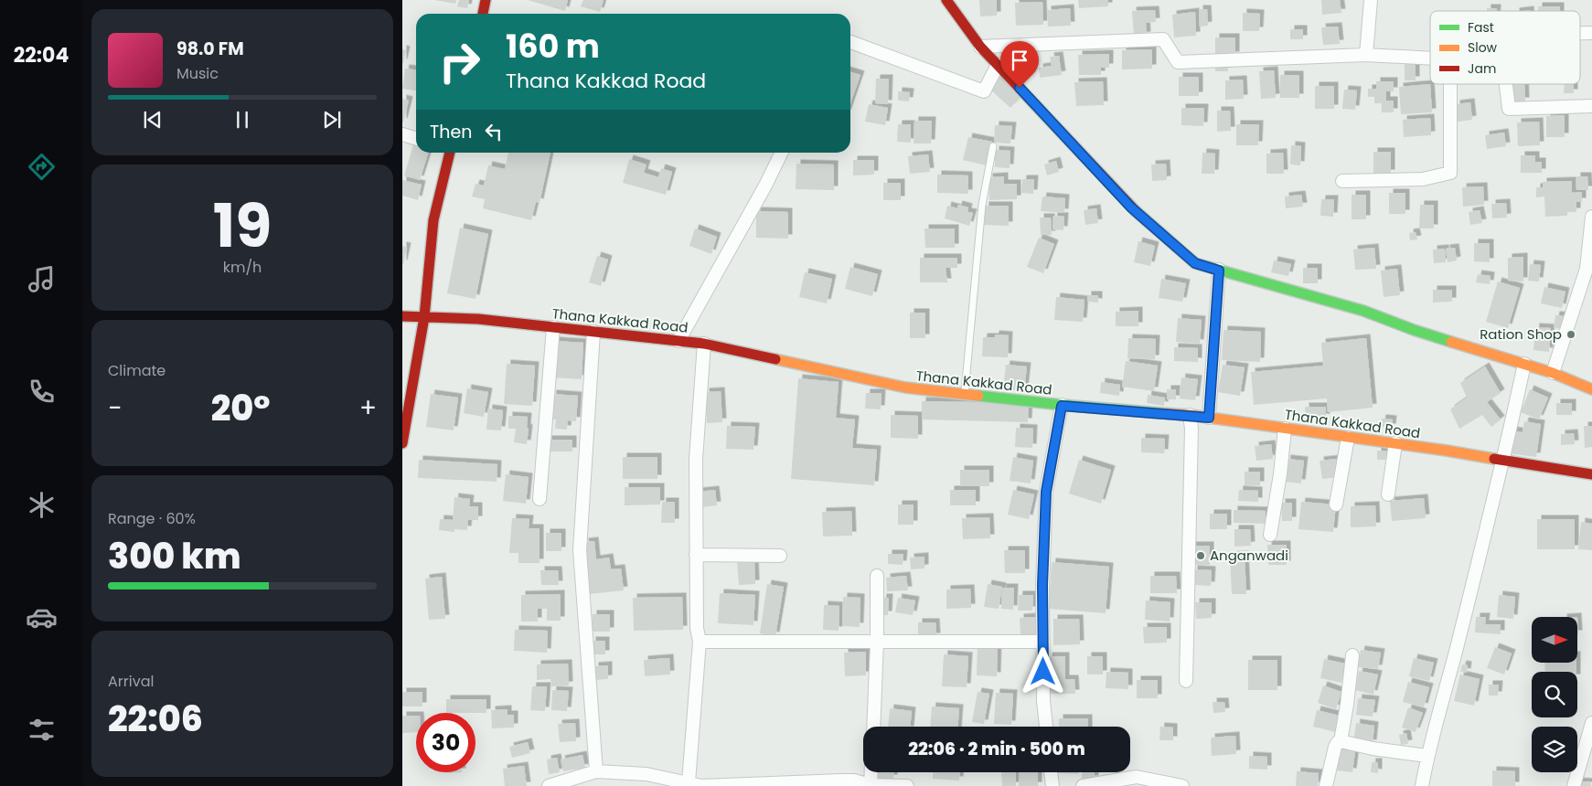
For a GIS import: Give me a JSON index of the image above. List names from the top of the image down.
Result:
{
  "streets": {
    "main road": ["Thana Kakkad Road"]
  },
  "places": ["Ration Shop", "Anganwadi"],
  "legend": ["Fast", "Slow", "Jam"],
  "north": "right",
  "page": {
    "tabs": "22:04",
    "turn": ["160 m", "Thana Kakkad Road"],
    "song": ["98.0 FM", "Music"],
    "then": "Then",
    "tile": [
      ["19", "km/h"],
      "Climate",
      ["Range · 60%", "300 km"],
      ["Arrival", "22:06"]
    ],
    "heat": ["−", "20°", "+"],
    "limit": "30",
    "trip": "22:06 · 2 min · 500 m"
  }
}
